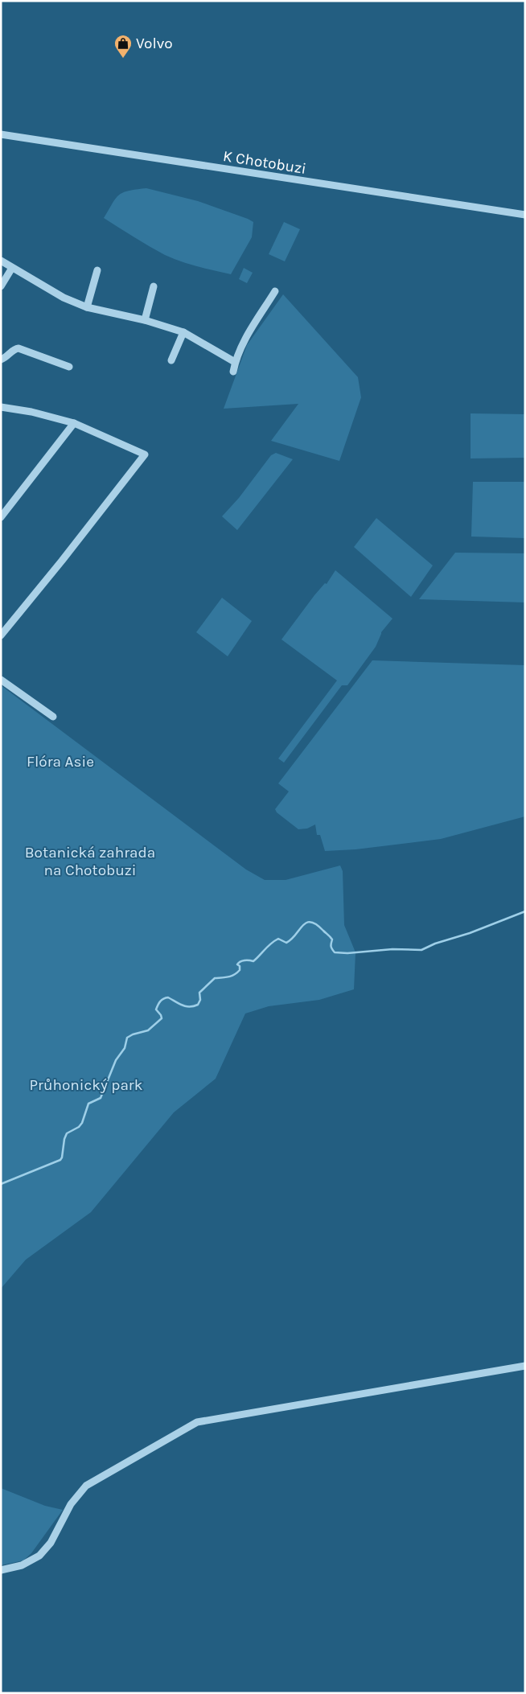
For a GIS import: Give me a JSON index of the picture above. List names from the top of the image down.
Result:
{
  "streets": {
    "street": ["K Chotobuzi"]
  },
  "parks": ["Flóra Asie", "Botanická zahrada na Chotobuzi", "Průhonický park"],
  "places": {
    "shop": ["Volvo"]
  }
}
